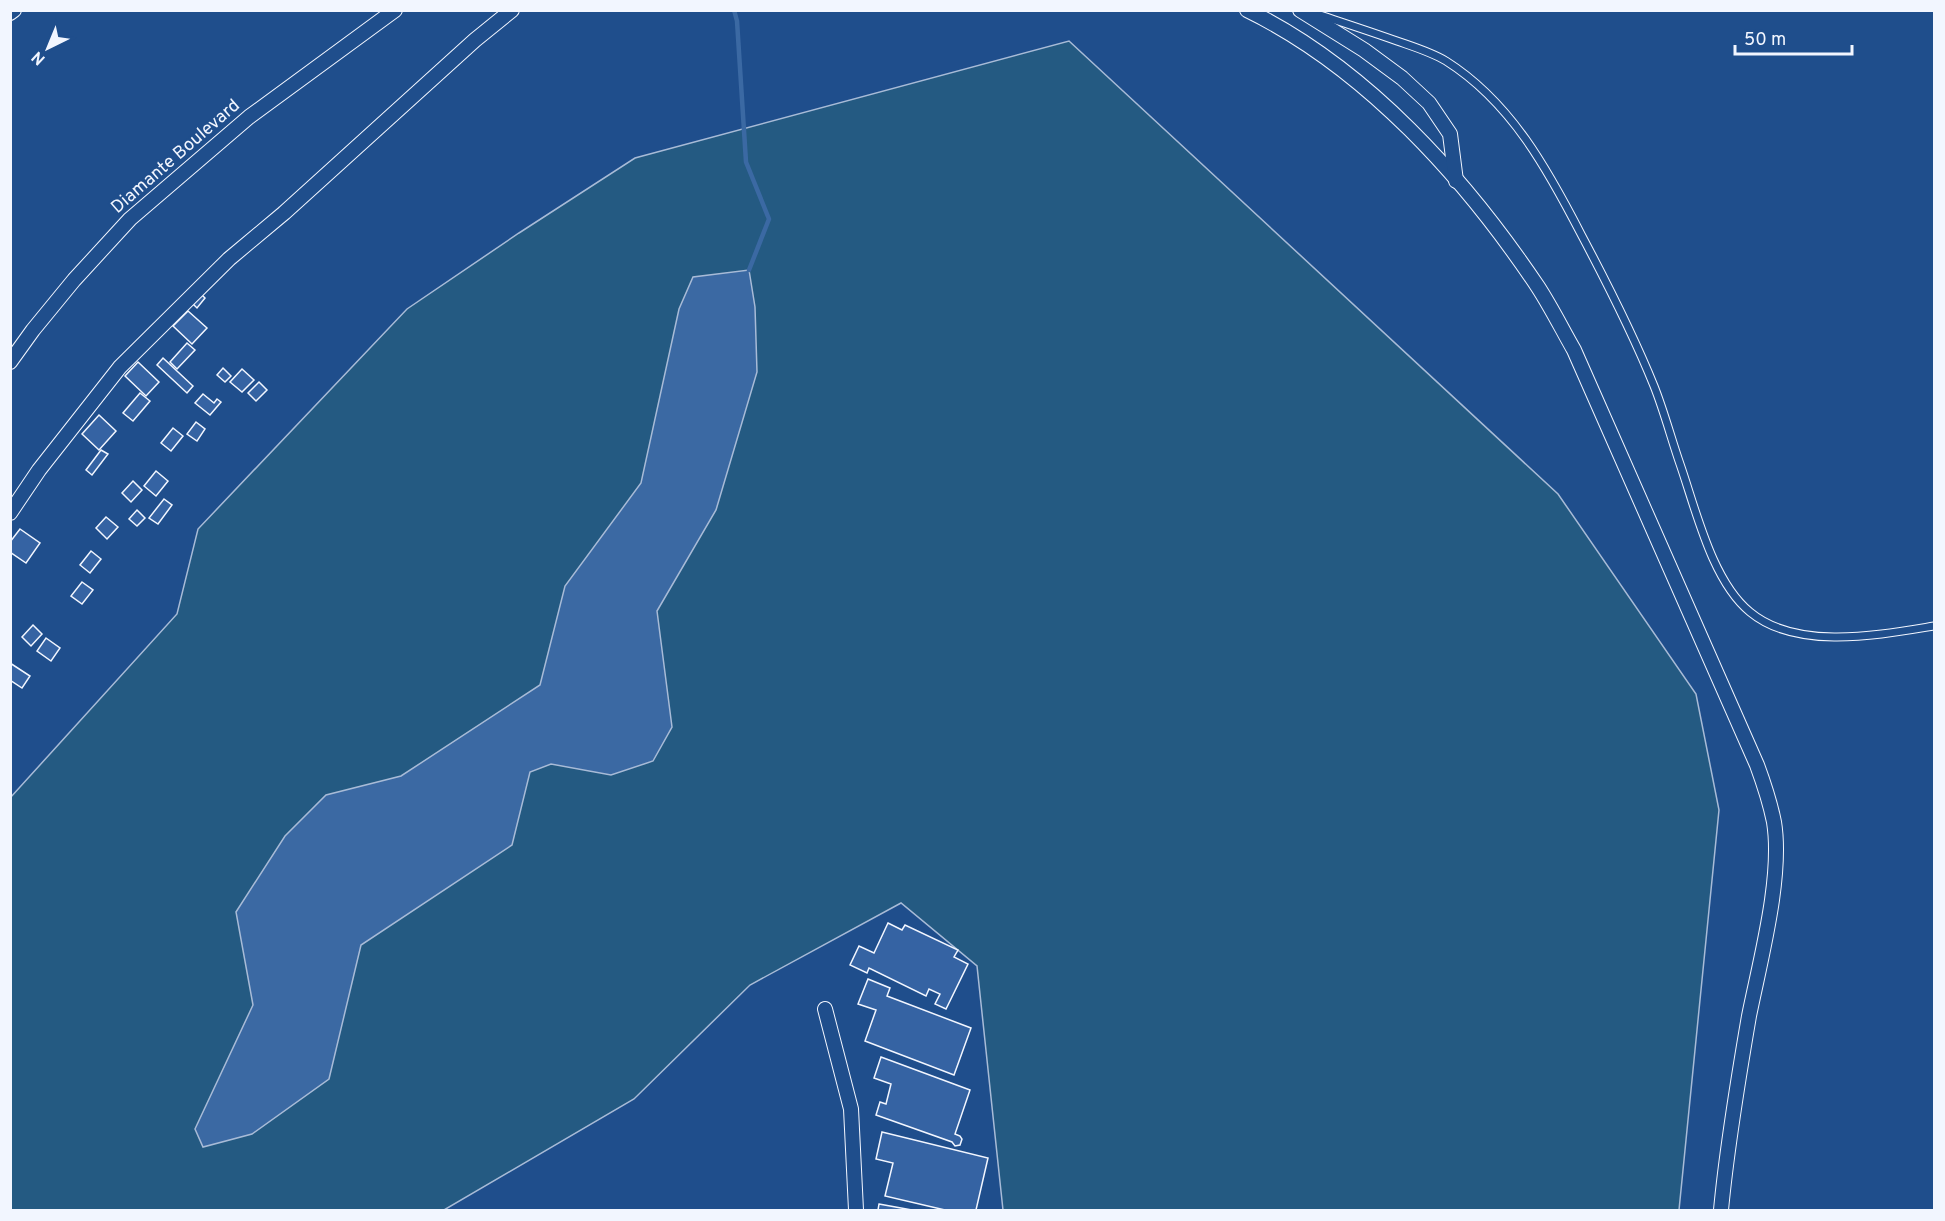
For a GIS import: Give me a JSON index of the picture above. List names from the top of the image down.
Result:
{
  "streets": {
    "street": ["Diamante Boulevard"]
  },
  "scale_bar": "50 m",
  "north": "bottom left"
}
